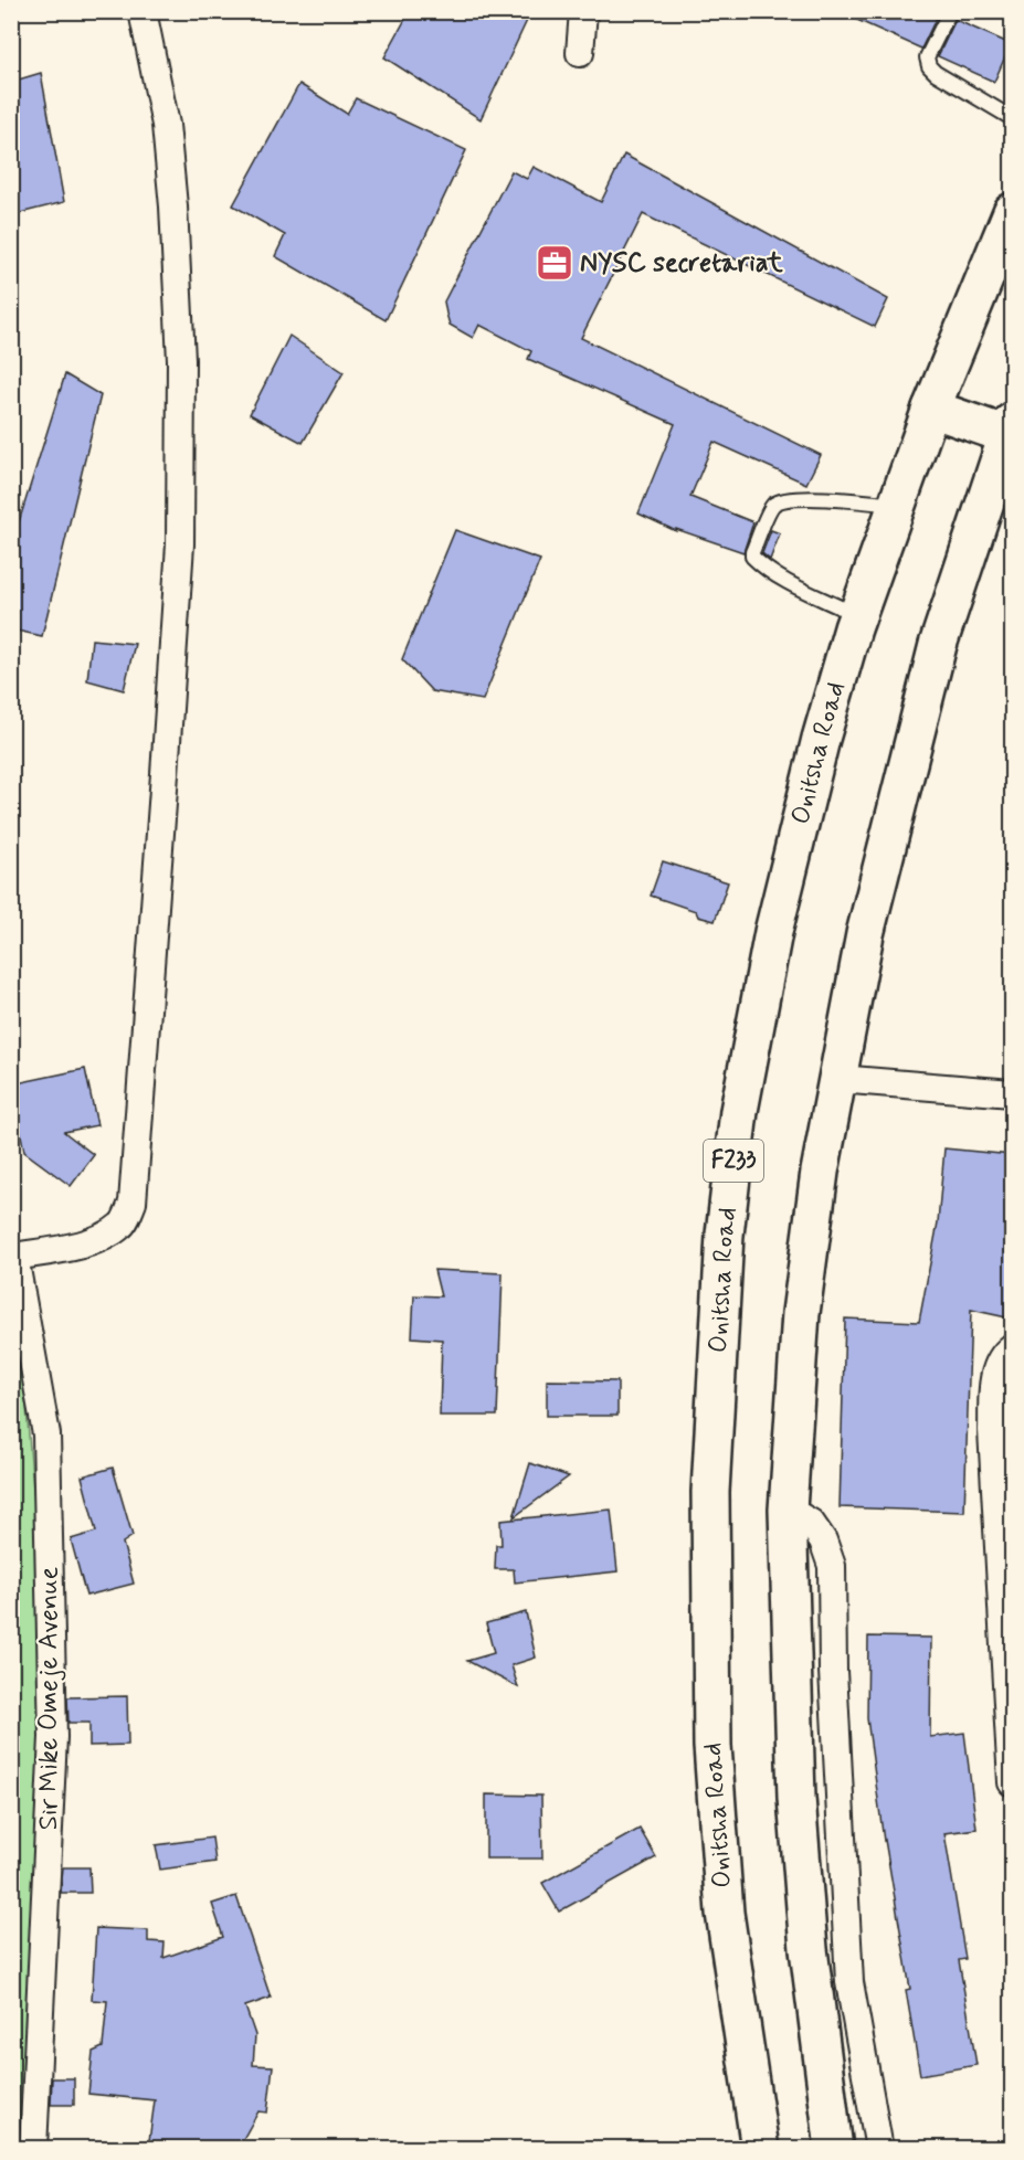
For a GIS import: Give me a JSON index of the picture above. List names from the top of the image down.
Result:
{
  "streets": {
    "main road": ["Onitsha Road", "F233"],
    "street": ["Sir Mike Omeje Avenue"]
  },
  "places": {
    "office": ["NYSC secretariat"]
  }
}
